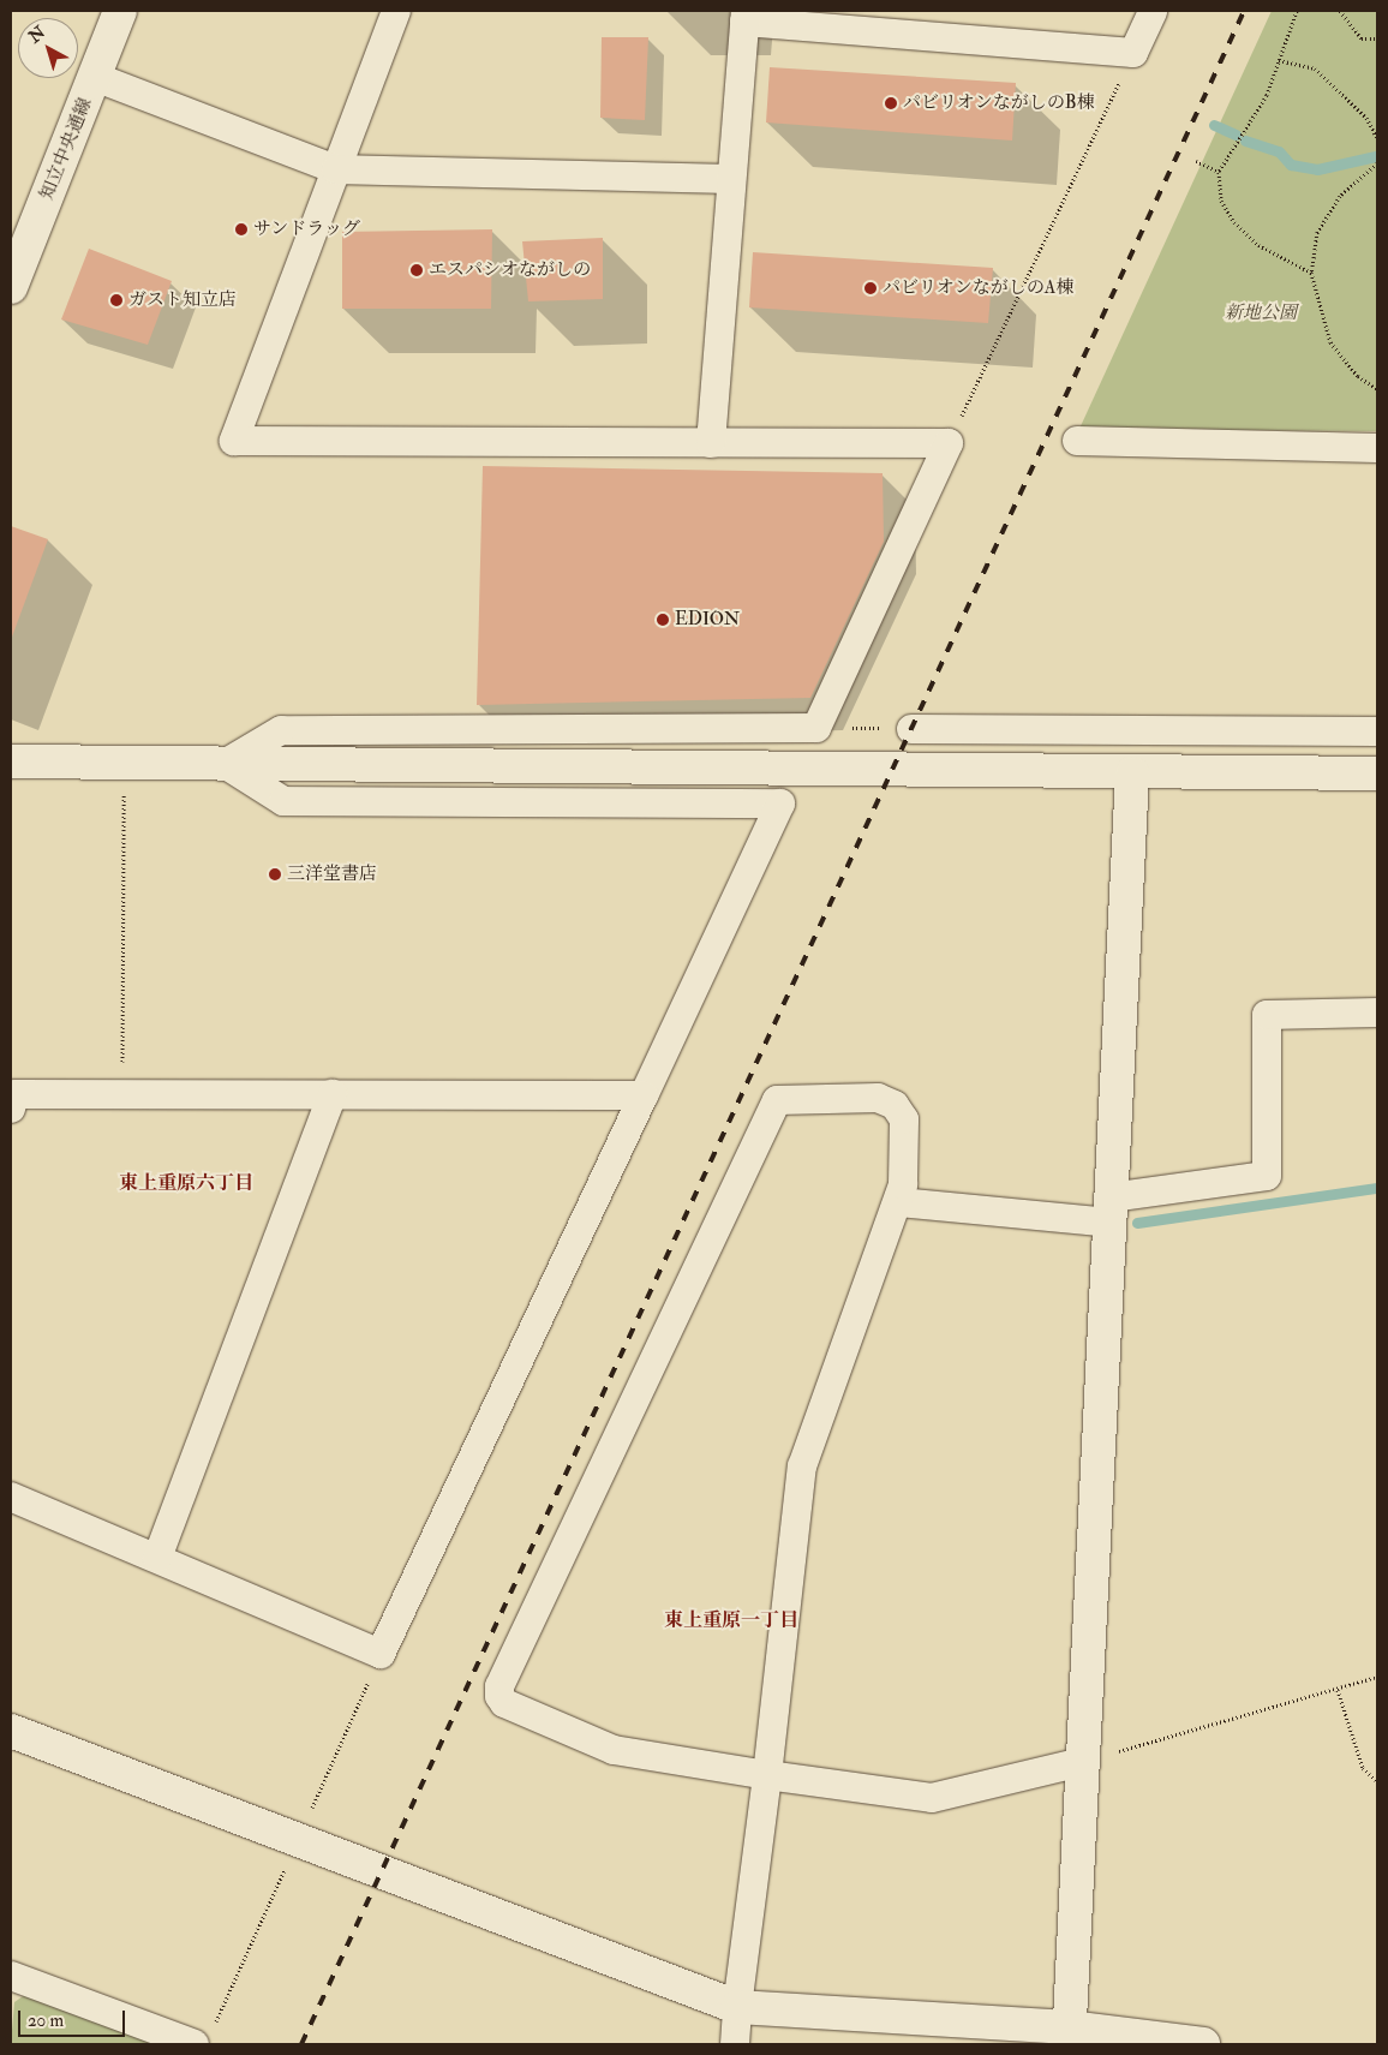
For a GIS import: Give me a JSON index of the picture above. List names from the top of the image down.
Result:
{
  "streets": {
    "street": ["知立中央通線"]
  },
  "districts": ["東上重原六丁目", "東上重原一丁目"],
  "parks": ["新地公園"],
  "places": [
    "パビリオンながしのB棟",
    "サンドラッグ",
    "エスパシオながしの",
    "パビリオンながしのA棟",
    "ガスト知立店",
    "EDION",
    "三洋堂書店"
  ],
  "scale_bar": "20 m",
  "north": "top left"
}
